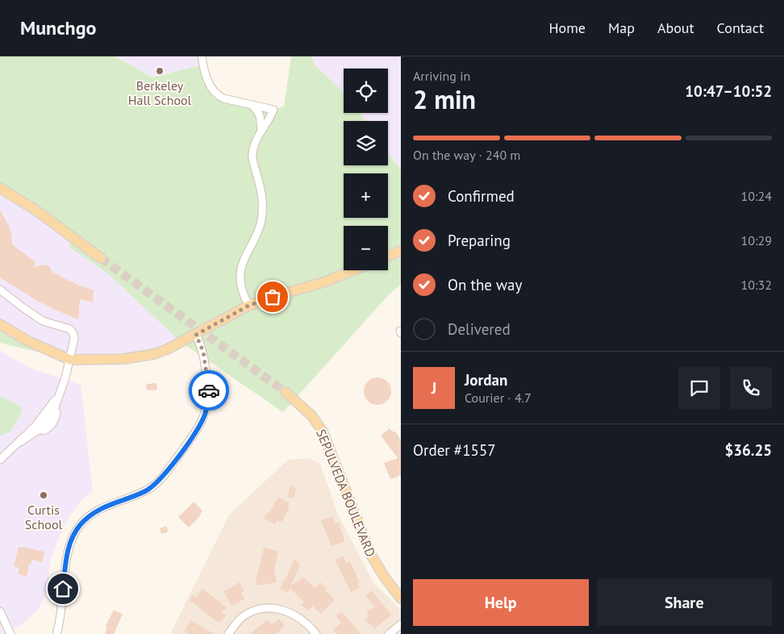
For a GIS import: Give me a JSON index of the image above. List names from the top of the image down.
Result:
{
  "streets": {
    "main road": ["SEPULVEDA BOULEVARD"]
  },
  "places": ["Berkeley Hall School", "Curtis School"],
  "page": {
    "header": "Munchgo",
    "nav": [
      "Home",
      "Map",
      "About",
      "Contact"
    ],
    "heading": ["2 min", "Arriving in", "10:47–10:52"],
    "panel": [
      "Jordan",
      "Courier · 4.7",
      "Order #1557",
      "$36.25"
    ],
    "map_buttons": ["+", "−"],
    "bar": "On the way · 240 m",
    "list": [
      ["Confirmed", "10:24"],
      ["Preparing", "10:29"],
      ["On the way", "10:32"],
      "Delivered"
    ],
    "round": "J",
    "buttons": ["Help", "Share"]
  }
}
